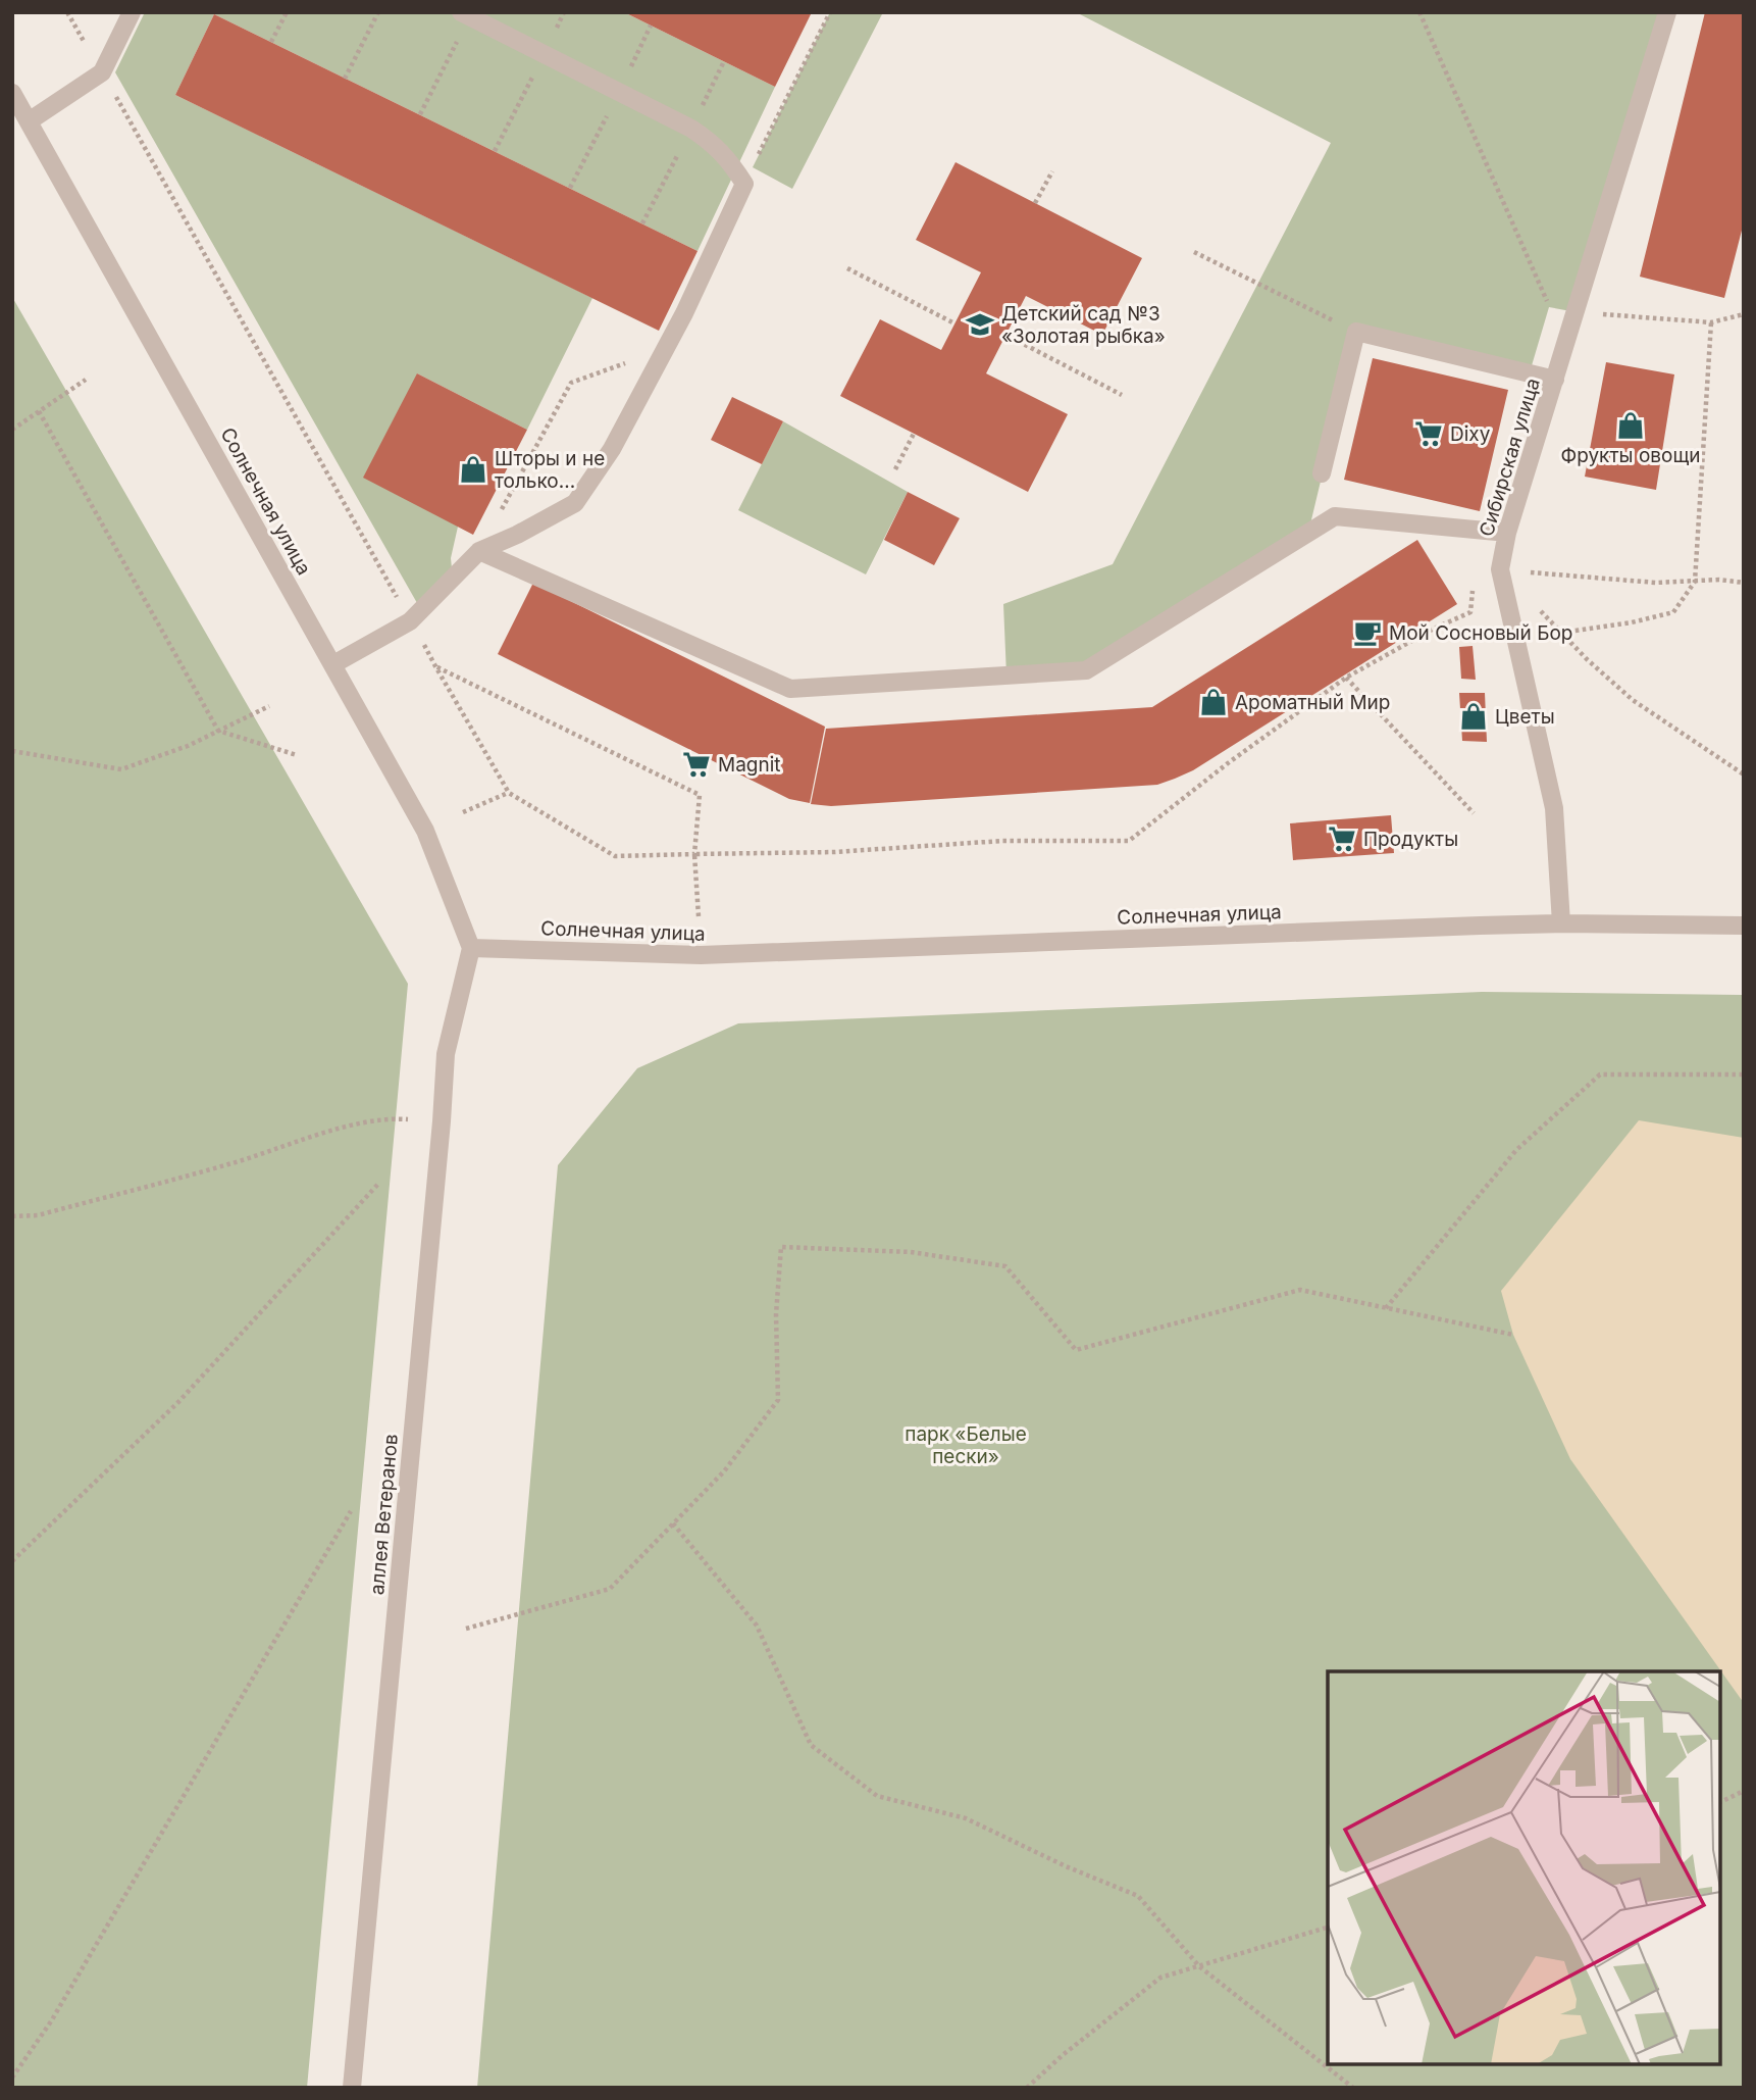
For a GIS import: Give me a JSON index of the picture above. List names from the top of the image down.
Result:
{
  "streets": {
    "street": ["Сибирская улица", "Солнечная улица", "аллея Ветеранов"]
  },
  "crossings": [
    ["Сибирская улица", "Солнечная улица"],
    ["Солнечная улица", "аллея Ветеранов"]
  ],
  "parks": ["парк «Белые пески»"],
  "places": {
    "school or university": ["Детский сад №3 «Золотая рыбка»"],
    "shop": [
      "Фрукты овощи",
      "Шторы и не только...",
      "Ароматный Мир",
      "Цветы"
    ],
    "supermarket": ["Dixy", "Magnit", "Продукты"],
    "cafe": ["Мой Сосновый Бор"]
  }
}
